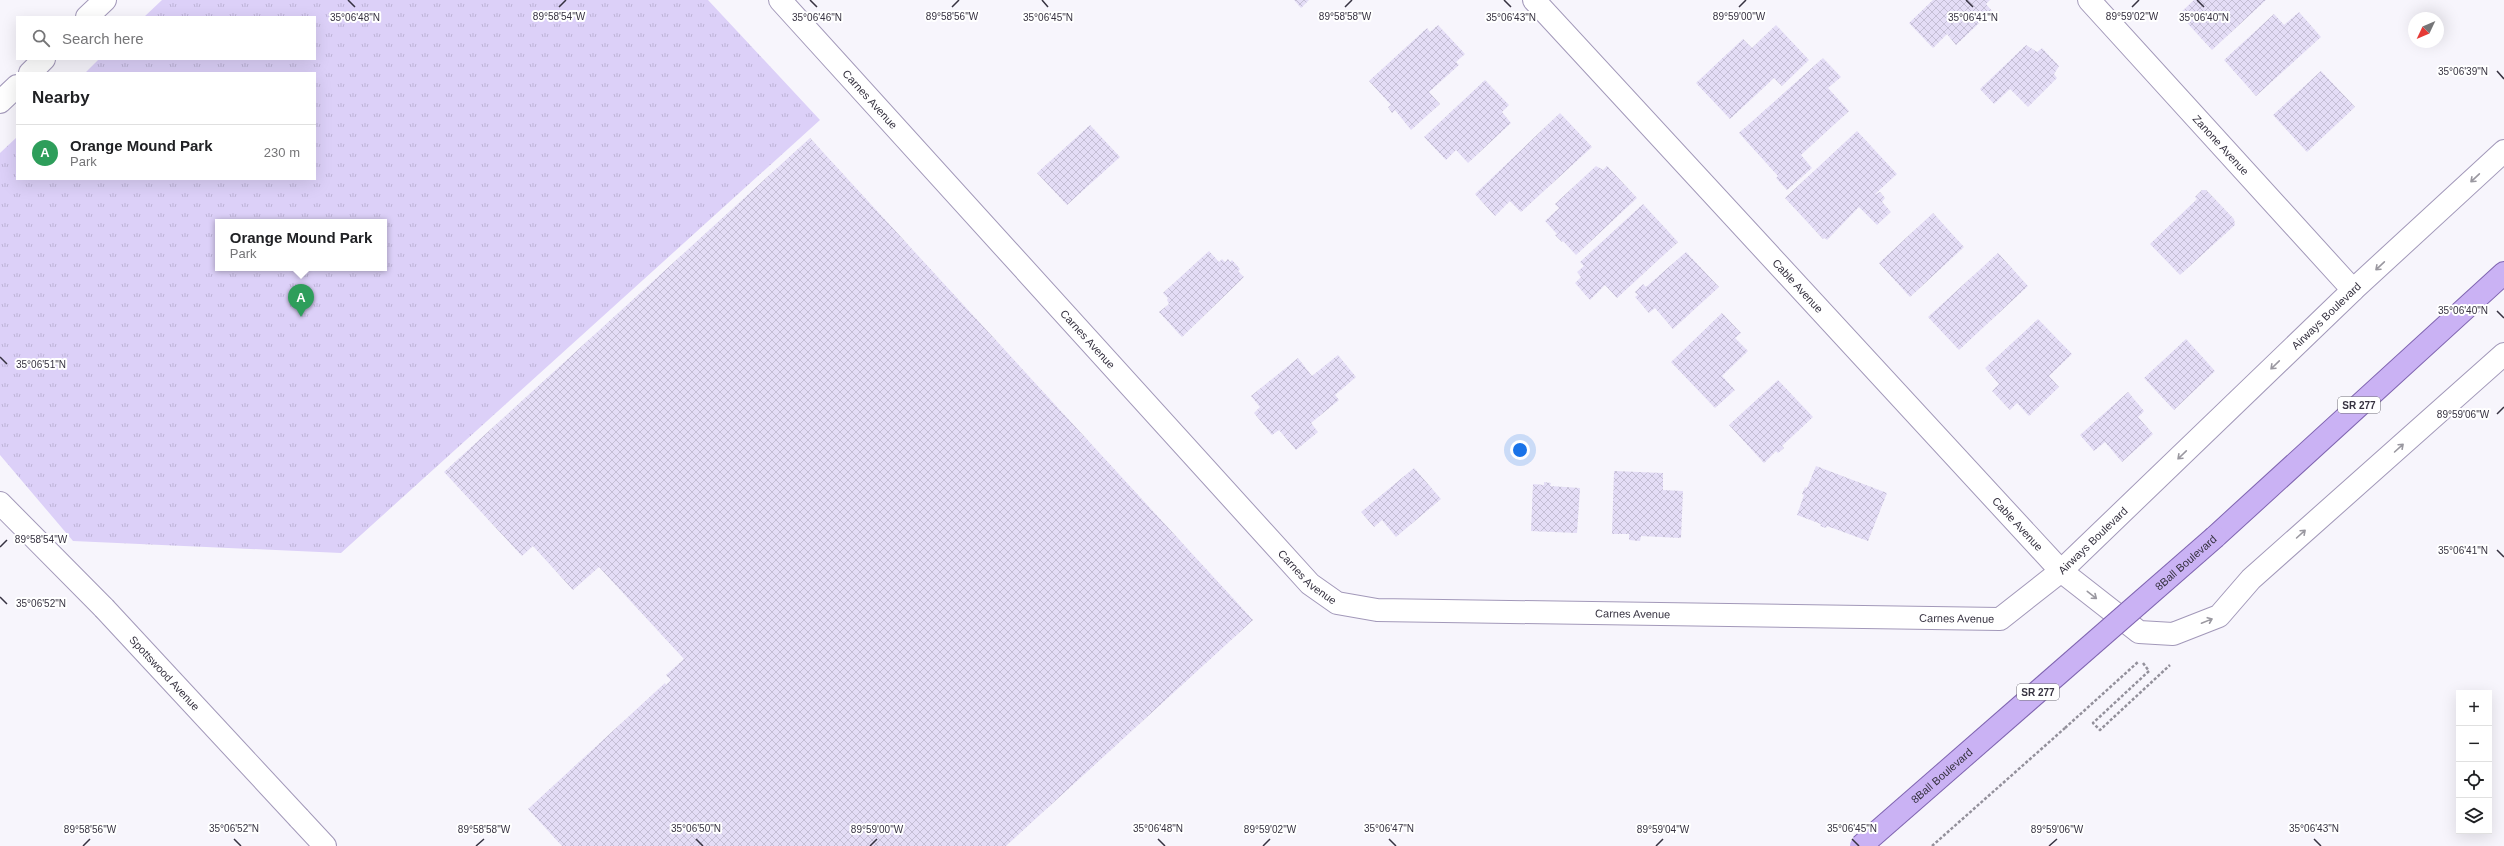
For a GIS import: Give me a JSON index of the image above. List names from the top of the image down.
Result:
{
  "streets": {
    "main road": ["SR 277", "8Ball Boulevard"],
    "street": [
      "Carnes Avenue",
      "Zanone Avenue",
      "Cable Avenue",
      "Airways Boulevard",
      "Spottswood Avenue"
    ]
  },
  "crossings": [
    ["Carnes Avenue", "Cable Avenue"],
    ["Carnes Avenue", "Airways Boulevard"],
    ["Zanone Avenue", "Airways Boulevard"],
    ["Cable Avenue", "Airways Boulevard"]
  ],
  "north": "bottom left",
  "page": {
    "search": "Search here",
    "heading": "Nearby",
    "list": [
      {
        "mark": "A",
        "name": "Orange Mound Park",
        "note": "Park",
        "value": "230 m"
      }
    ],
    "popup": ["Orange Mound Park", "Park"],
    "pins": "A",
    "map_buttons": ["+", "−"]
  },
  "coordinates": [
    "89°58'54\"W",
    "89°58'56\"W",
    "89°58'58\"W",
    "89°59'00\"W",
    "89°59'02\"W",
    "35°06'48\"N",
    "35°06'46\"N",
    "35°06'45\"N",
    "35°06'43\"N",
    "35°06'41\"N",
    "35°06'40\"N",
    "35°06'39\"N",
    "35°06'51\"N",
    "89°59'06\"W",
    "35°06'52\"N",
    "35°06'50\"N",
    "35°06'47\"N",
    "89°59'04\"W"
  ]
}
